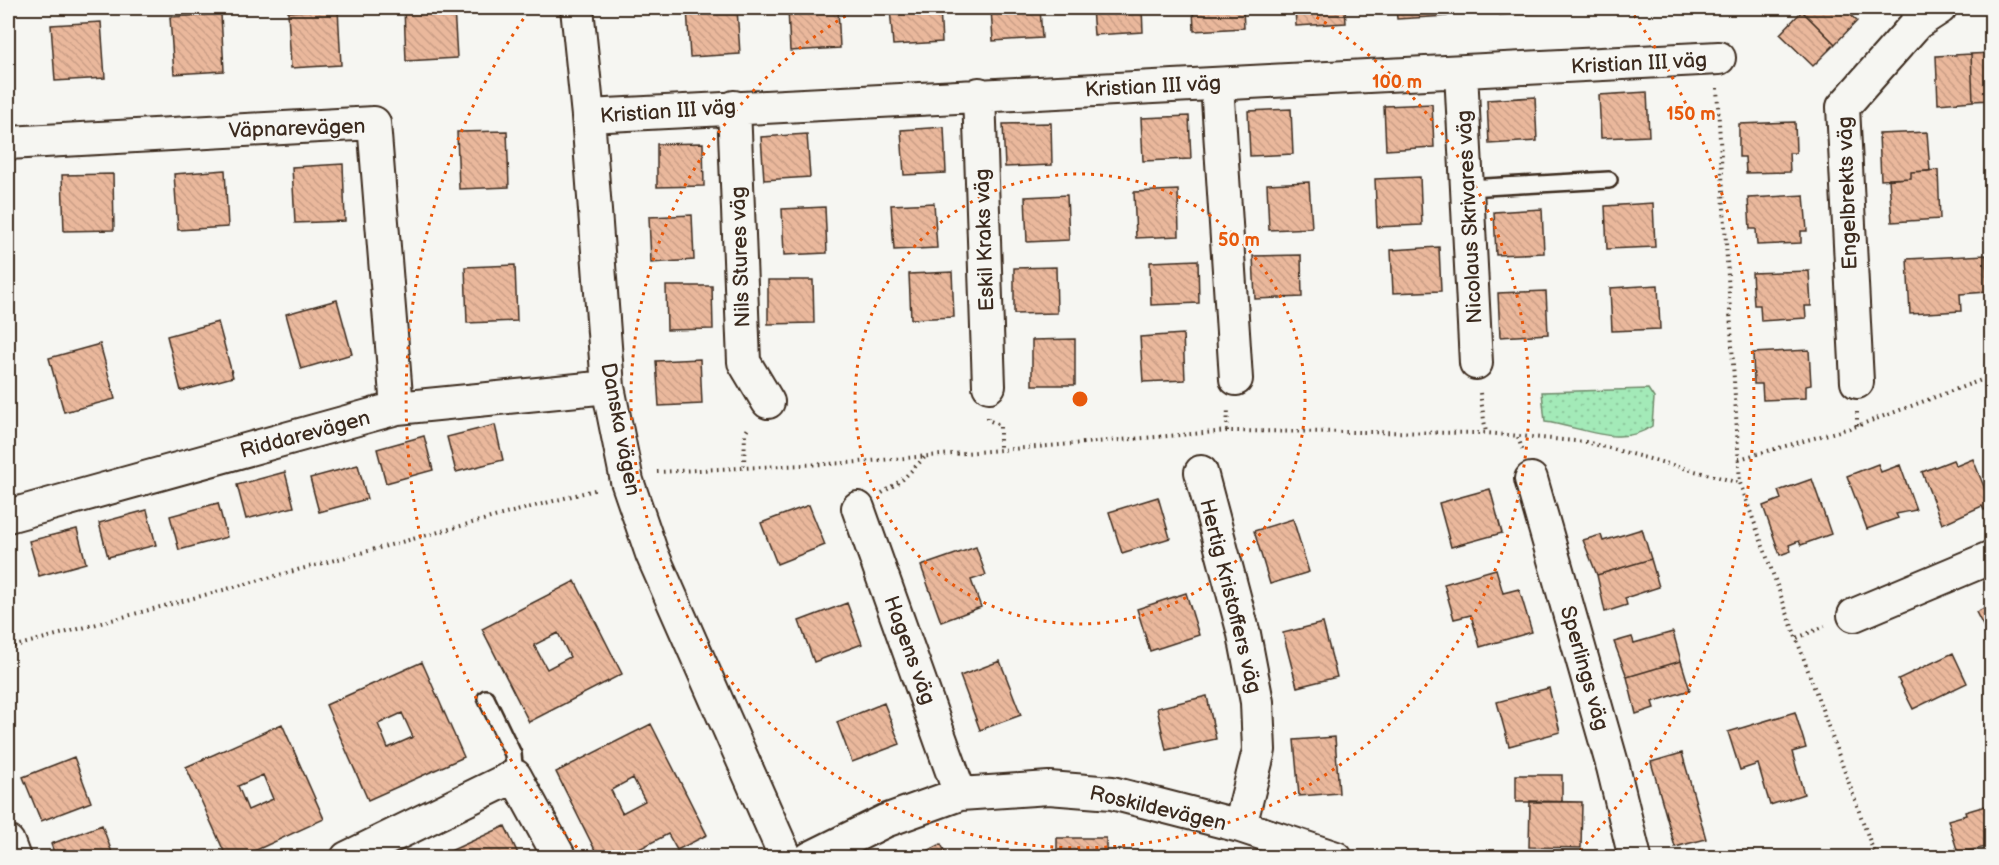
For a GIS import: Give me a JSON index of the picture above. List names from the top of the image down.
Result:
{
  "streets": {
    "street": [
      "Kristian III väg",
      "Väpnarevägen",
      "Engelbrekts väg",
      "Nicolaus Skrivares väg",
      "Eskil Kraks väg",
      "Nils Stures väg",
      "Danska vägen",
      "Riddarevägen",
      "Hertig Kristoffers väg",
      "Hagens väg",
      "Sperlings väg",
      "Roskildevägen"
    ]
  },
  "crossings": [
    ["Kristian III väg", "Nicolaus Skrivares väg"],
    ["Kristian III väg", "Eskil Kraks väg"],
    ["Kristian III väg", "Nils Stures väg"],
    ["Kristian III väg", "Danska vägen"],
    ["Väpnarevägen", "Riddarevägen"],
    ["Danska vägen", "Riddarevägen"],
    ["Hertig Kristoffers väg", "Roskildevägen"],
    ["Hagens väg", "Roskildevägen"]
  ],
  "rings": ["100 m", "150 m", "50 m"]
}
